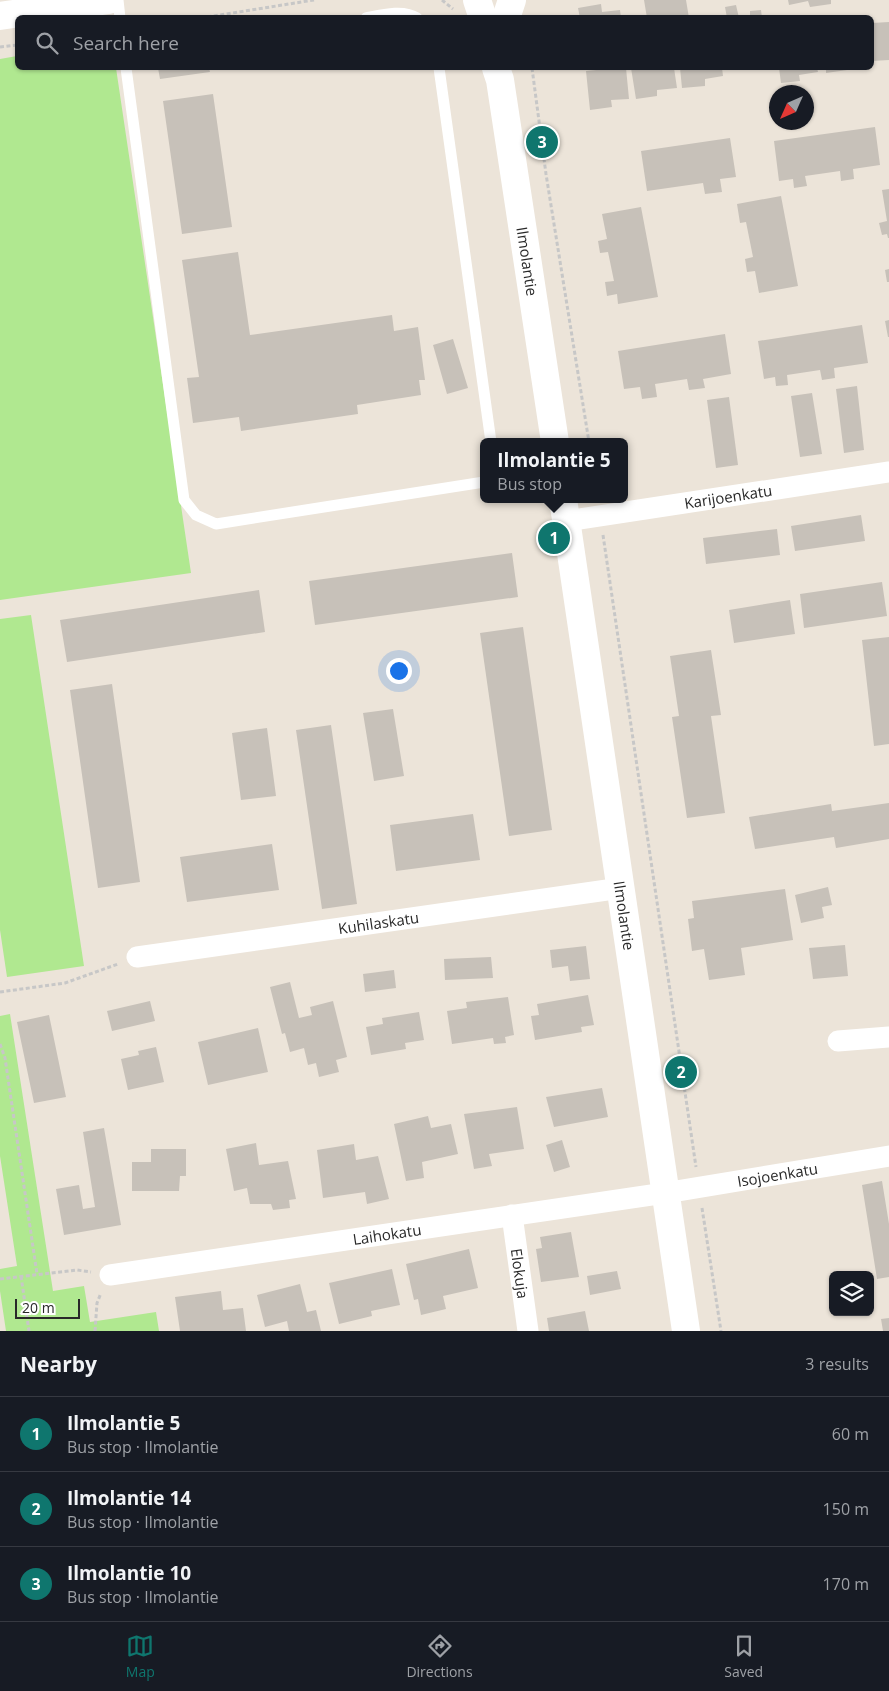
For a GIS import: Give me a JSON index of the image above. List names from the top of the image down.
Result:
{
  "streets": {
    "street": [
      "Ilmolantie",
      "Karijoenkatu",
      "Kuhilaskatu",
      "Isojoenkatu",
      "Laihokatu",
      "Elokuja"
    ]
  },
  "crossings": [
    ["Ilmolantie", "Karijoenkatu"],
    ["Ilmolantie", "Kuhilaskatu"],
    ["Ilmolantie", "Isojoenkatu"],
    ["Ilmolantie", "Laihokatu"],
    ["Isojoenkatu", "Laihokatu"],
    ["Laihokatu", "Elokuja"]
  ],
  "scale_bar": "20 m",
  "north": "bottom left",
  "page": {
    "search": "Search here",
    "pins": ["3", "1", "2"],
    "popup": ["Ilmolantie 5", "Bus stop"],
    "scale": "20 m",
    "heading": ["Nearby", "3 results"],
    "list": [
      {
        "mark": "1",
        "name": "Ilmolantie 5",
        "note": "Bus stop · Ilmolantie",
        "value": "60 m"
      },
      {
        "mark": "2",
        "name": "Ilmolantie 14",
        "note": "Bus stop · Ilmolantie",
        "value": "150 m"
      },
      {
        "mark": "3",
        "name": "Ilmolantie 10",
        "note": "Bus stop · Ilmolantie",
        "value": "170 m"
      }
    ],
    "nav": ["Map", "Directions", "Saved"]
  }
}
